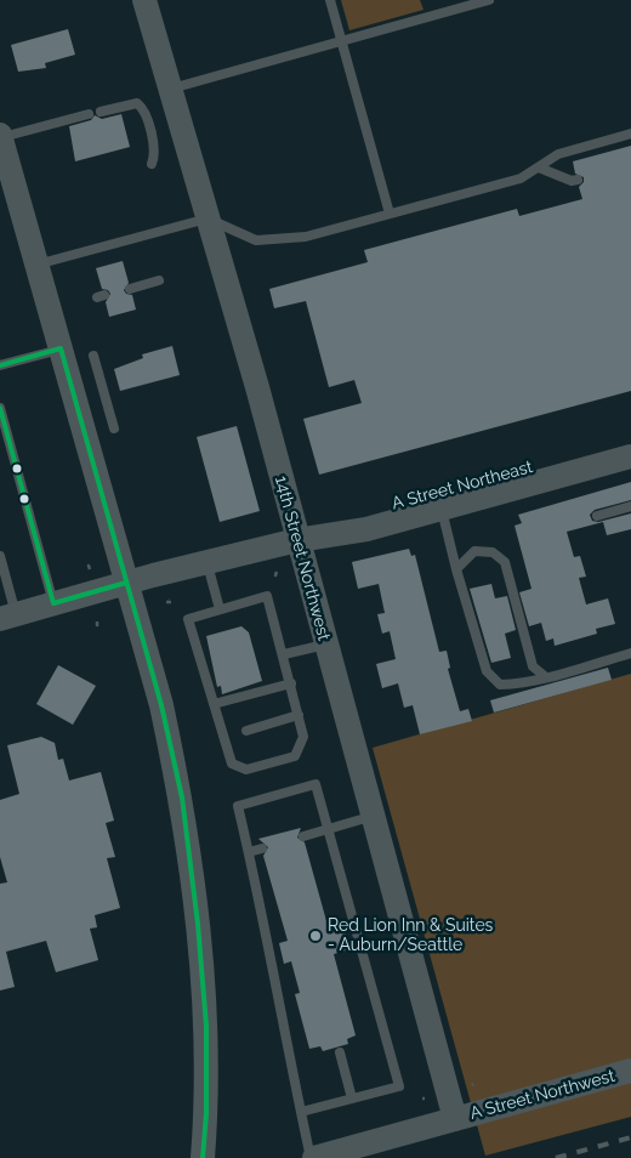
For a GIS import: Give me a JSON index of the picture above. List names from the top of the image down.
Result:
{
  "streets": {
    "street": ["A Street Northeast", "14th Street Northwest", "A Street Northwest"]
  },
  "crossings": [
    ["A Street Northeast", "14th Street Northwest"],
    ["14th Street Northwest", "A Street Northwest"]
  ],
  "places": ["Red Lion Inn & Suites - Auburn/Seattle"]
}
